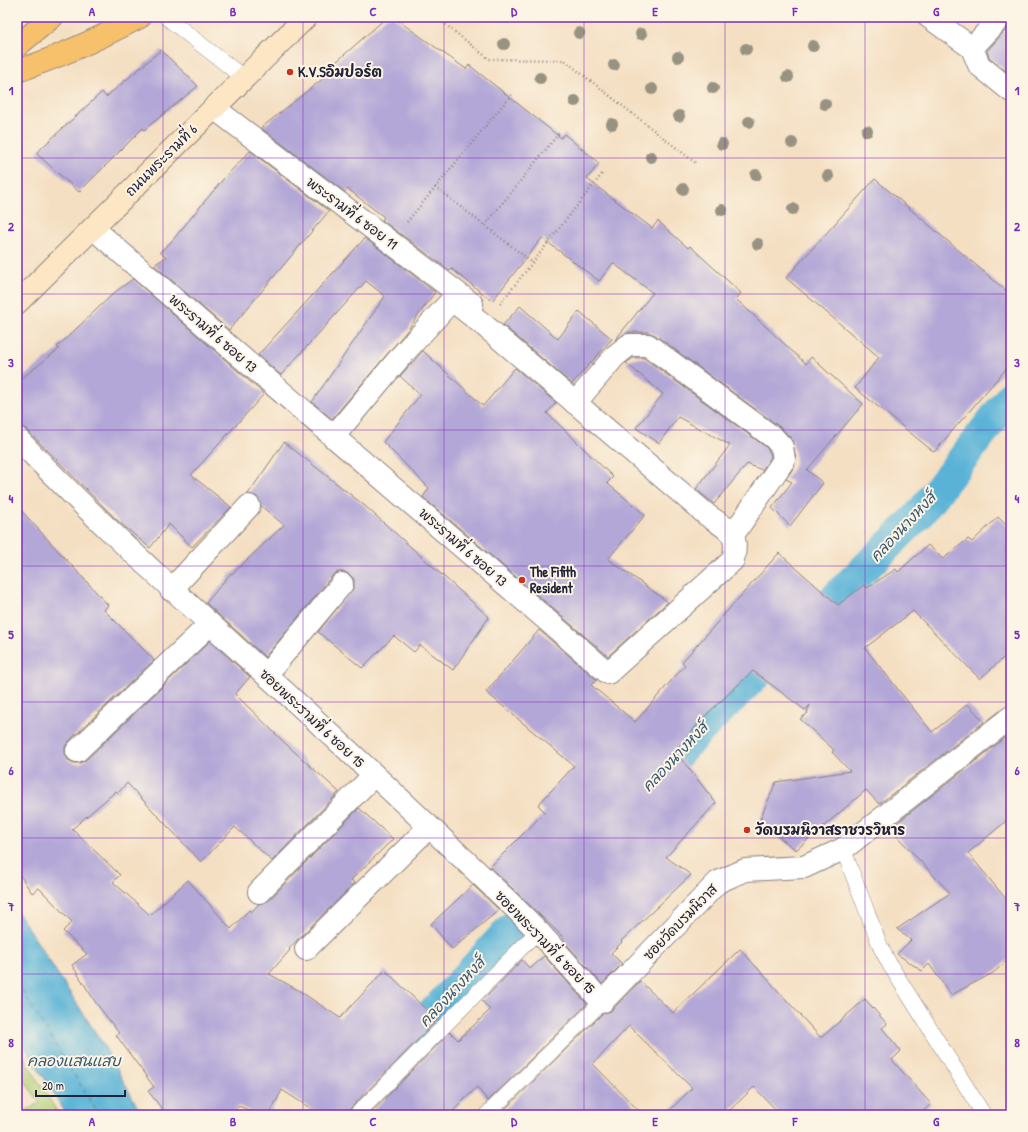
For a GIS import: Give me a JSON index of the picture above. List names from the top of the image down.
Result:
{
  "streets": {
    "main road": ["ถนนพระรามที่ 6"],
    "street": [
      "พระรามที่ 6 ซอย 11",
      "พระรามที่ 6 ซอย 13",
      "ซอยพระรามที่ 6 ซอย 15",
      "ซอยวัดบรมนิวาส"
    ]
  },
  "crossings": [
    ["ถนนพระรามที่ 6", "พระรามที่ 6 ซอย 11"],
    ["ถนนพระรามที่ 6", "พระรามที่ 6 ซอย 13"],
    ["ซอยพระรามที่ 6 ซอย 15", "ซอยวัดบรมนิวาส"]
  ],
  "water": ["คลองนางหงส์", "คลองแสนแสบ"],
  "places": ["K.V.Sอิมปอร์ต", "The Fifith Resident", "วัดบรมนิวาสราชวรวิหาร"],
  "scale_bar": "20 m",
  "grid": {
    "columns": [
      "A",
      "B",
      "C",
      "D",
      "E",
      "F",
      "G"
    ],
    "rows": [
      "1",
      "2",
      "3",
      "4",
      "5",
      "6",
      "7",
      "8"
    ]
  }
}
